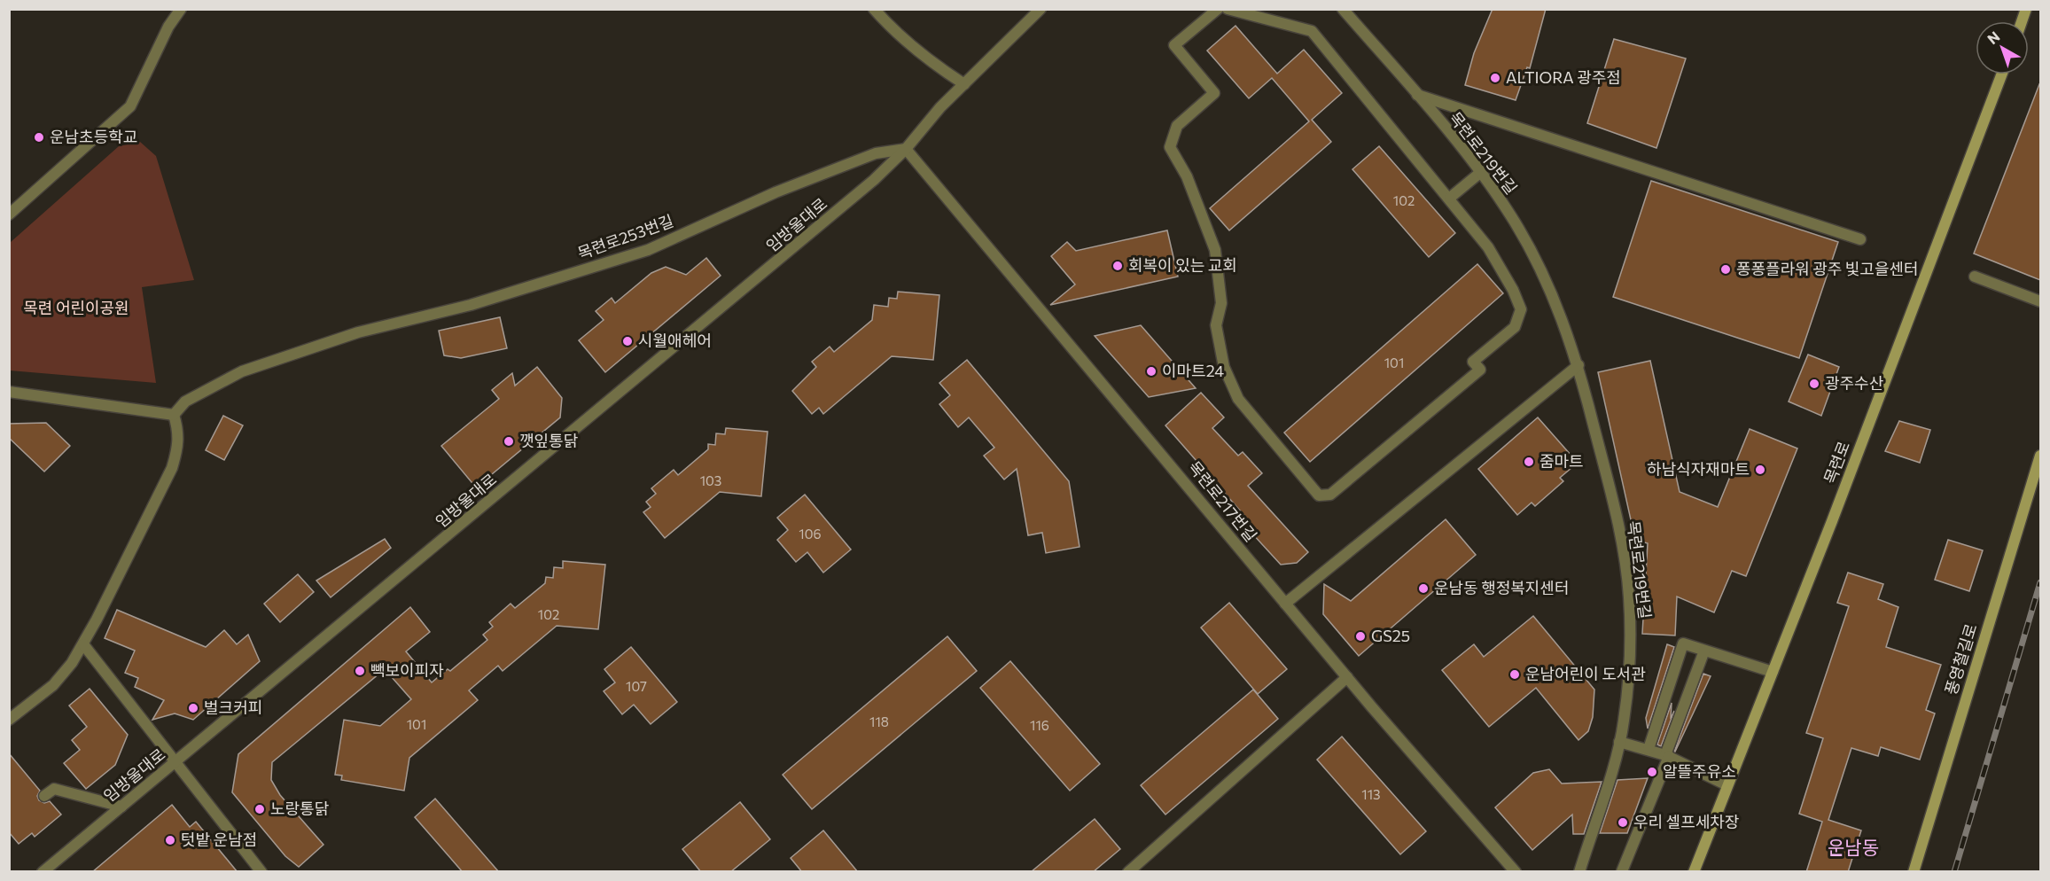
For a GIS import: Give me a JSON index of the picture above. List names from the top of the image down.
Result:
{
  "streets": {
    "main road": ["목련로", "풍영철길로"],
    "street": [
      "목련로219번길",
      "임방울대로",
      "목련로253번길",
      "목련로217번길"
    ]
  },
  "crossings": [
    ["임방울대로", "목련로253번길"],
    ["임방울대로", "목련로217번길"],
    ["목련로253번길", "목련로217번길"]
  ],
  "districts": ["운남동"],
  "parks": ["목련 어린이공원"],
  "places": [
    "ALTIORA 광주점",
    "운남초등학교",
    "회복이 있는 교회",
    "퐁퐁플라워 광주 빛고을센터",
    "시월애헤어",
    "이마트24",
    "광주수산",
    "깻잎통닭",
    "줌마트",
    "하남식자재마트",
    "운남동 행정복지센터",
    "GS25",
    "빽보이피자",
    "운남어린이 도서관",
    "벌크커피",
    "알뜰주유소",
    "노랑통닭",
    "우리 셀프세차장",
    "텃밭 운남점"
  ],
  "house_numbers": [
    "102",
    "101",
    "103",
    "106",
    "102",
    "107",
    "118",
    "101",
    "116",
    "113"
  ],
  "north": "top left"
}
